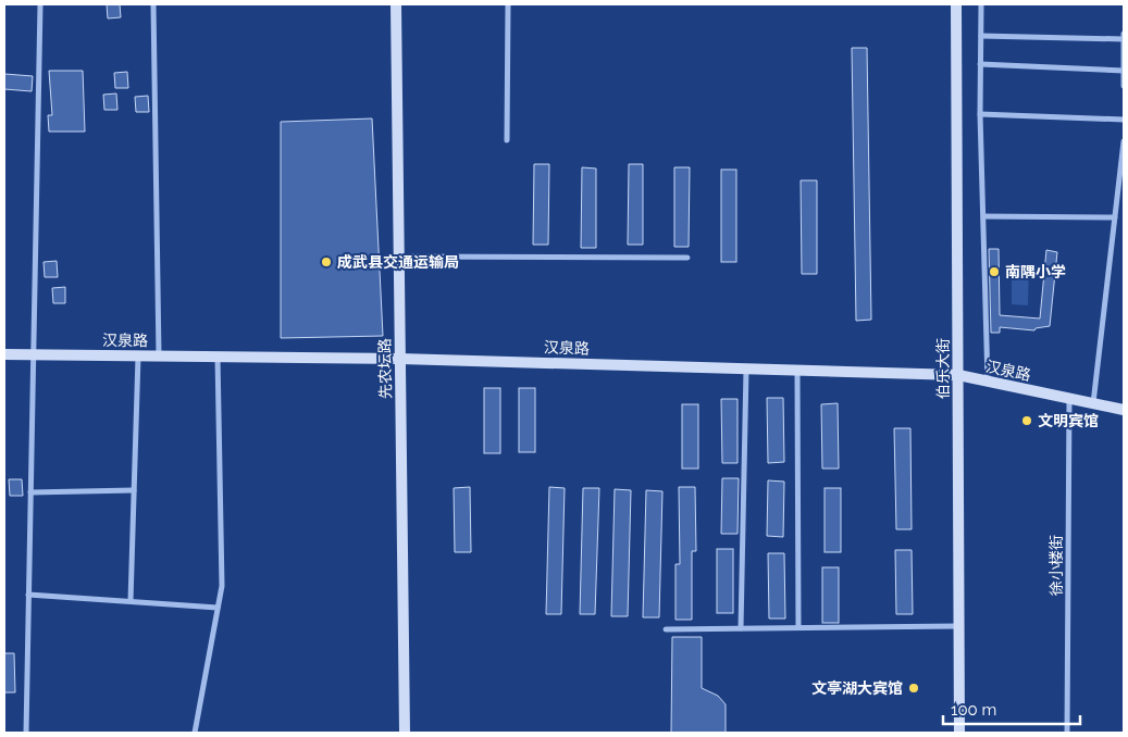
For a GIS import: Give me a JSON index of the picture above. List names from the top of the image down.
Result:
{
  "streets": {
    "street": [
      "汉泉路",
      "先农坛路",
      "伯乐大街",
      "徐小楼街"
    ]
  },
  "crossings": [
    ["汉泉路", "先农坛路"],
    ["汉泉路", "伯乐大街"],
    ["汉泉路", "徐小楼街"]
  ],
  "places": [
    "成武县交通运输局",
    "南隅小学",
    "文明宾馆",
    "文亭湖大宾馆"
  ],
  "scale_bar": "100 m"
}
